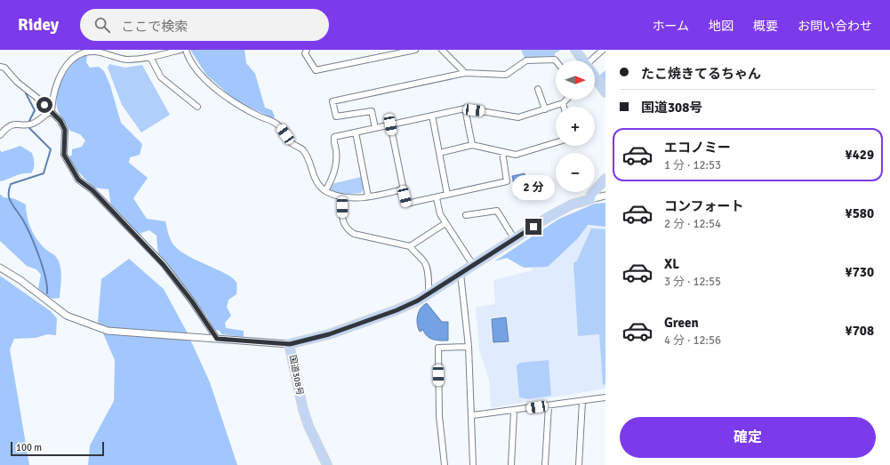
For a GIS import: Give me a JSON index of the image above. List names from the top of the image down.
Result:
{
  "streets": {
    "highway": ["国道308号"]
  },
  "scale_bar": "100 m",
  "north": "right",
  "page": {
    "header": "Ridey",
    "search": "ここで検索",
    "nav": [
      "ホーム",
      "地図",
      "概要",
      "お問い合わせ"
    ],
    "banner": ["たこ焼きてるちゃん", "国道308号"],
    "map_buttons": ["+", "−"],
    "list": [
      {
        "name": "エコノミー",
        "note": "1 分 · 12:53",
        "value": "¥429"
      },
      {
        "name": "コンフォート",
        "note": "2 分 · 12:54",
        "value": "¥580"
      },
      {
        "name": "XL",
        "note": "3 分 · 12:55",
        "value": "¥730"
      },
      {
        "name": "Green",
        "note": "4 分 · 12:56",
        "value": "¥708"
      }
    ],
    "bubble": "2 分",
    "buttons": "確定",
    "scale": "100 m"
  }
}
